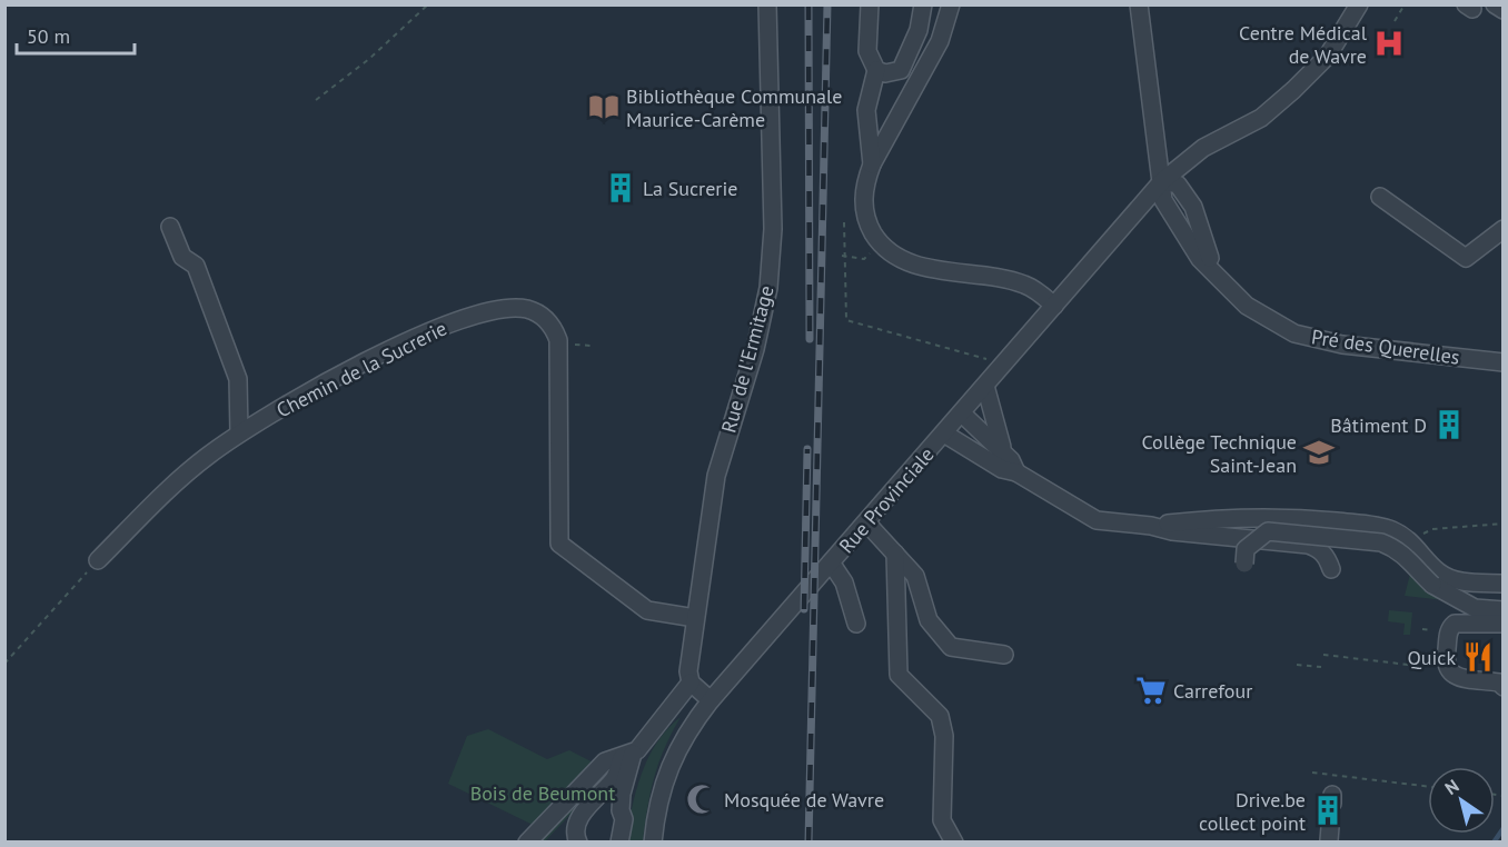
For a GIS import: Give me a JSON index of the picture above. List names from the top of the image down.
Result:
{
  "streets": {
    "street": [
      "Pré des Querelles",
      "Rue de l'Ermitage",
      "Chemin de la Sucrerie",
      "Rue Provinciale"
    ]
  },
  "crossings": [
    ["Pré des Querelles", "Rue Provinciale"],
    ["Rue de l'Ermitage", "Chemin de la Sucrerie"]
  ],
  "parks": ["Bois de Beumont"],
  "places": {
    "hospital": ["Centre Médical de Wavre"],
    "library": ["Bibliothèque Communale Maurice-Carème"],
    "building": ["La Sucrerie", "Bâtiment D", "Drive.be collect point"],
    "school or university": ["Collège Technique Saint-Jean"],
    "restaurant": ["Quick"],
    "supermarket": ["Carrefour"],
    "mosque": ["Mosquée de Wavre"]
  },
  "scale_bar": "50 m",
  "north": "top left"
}
